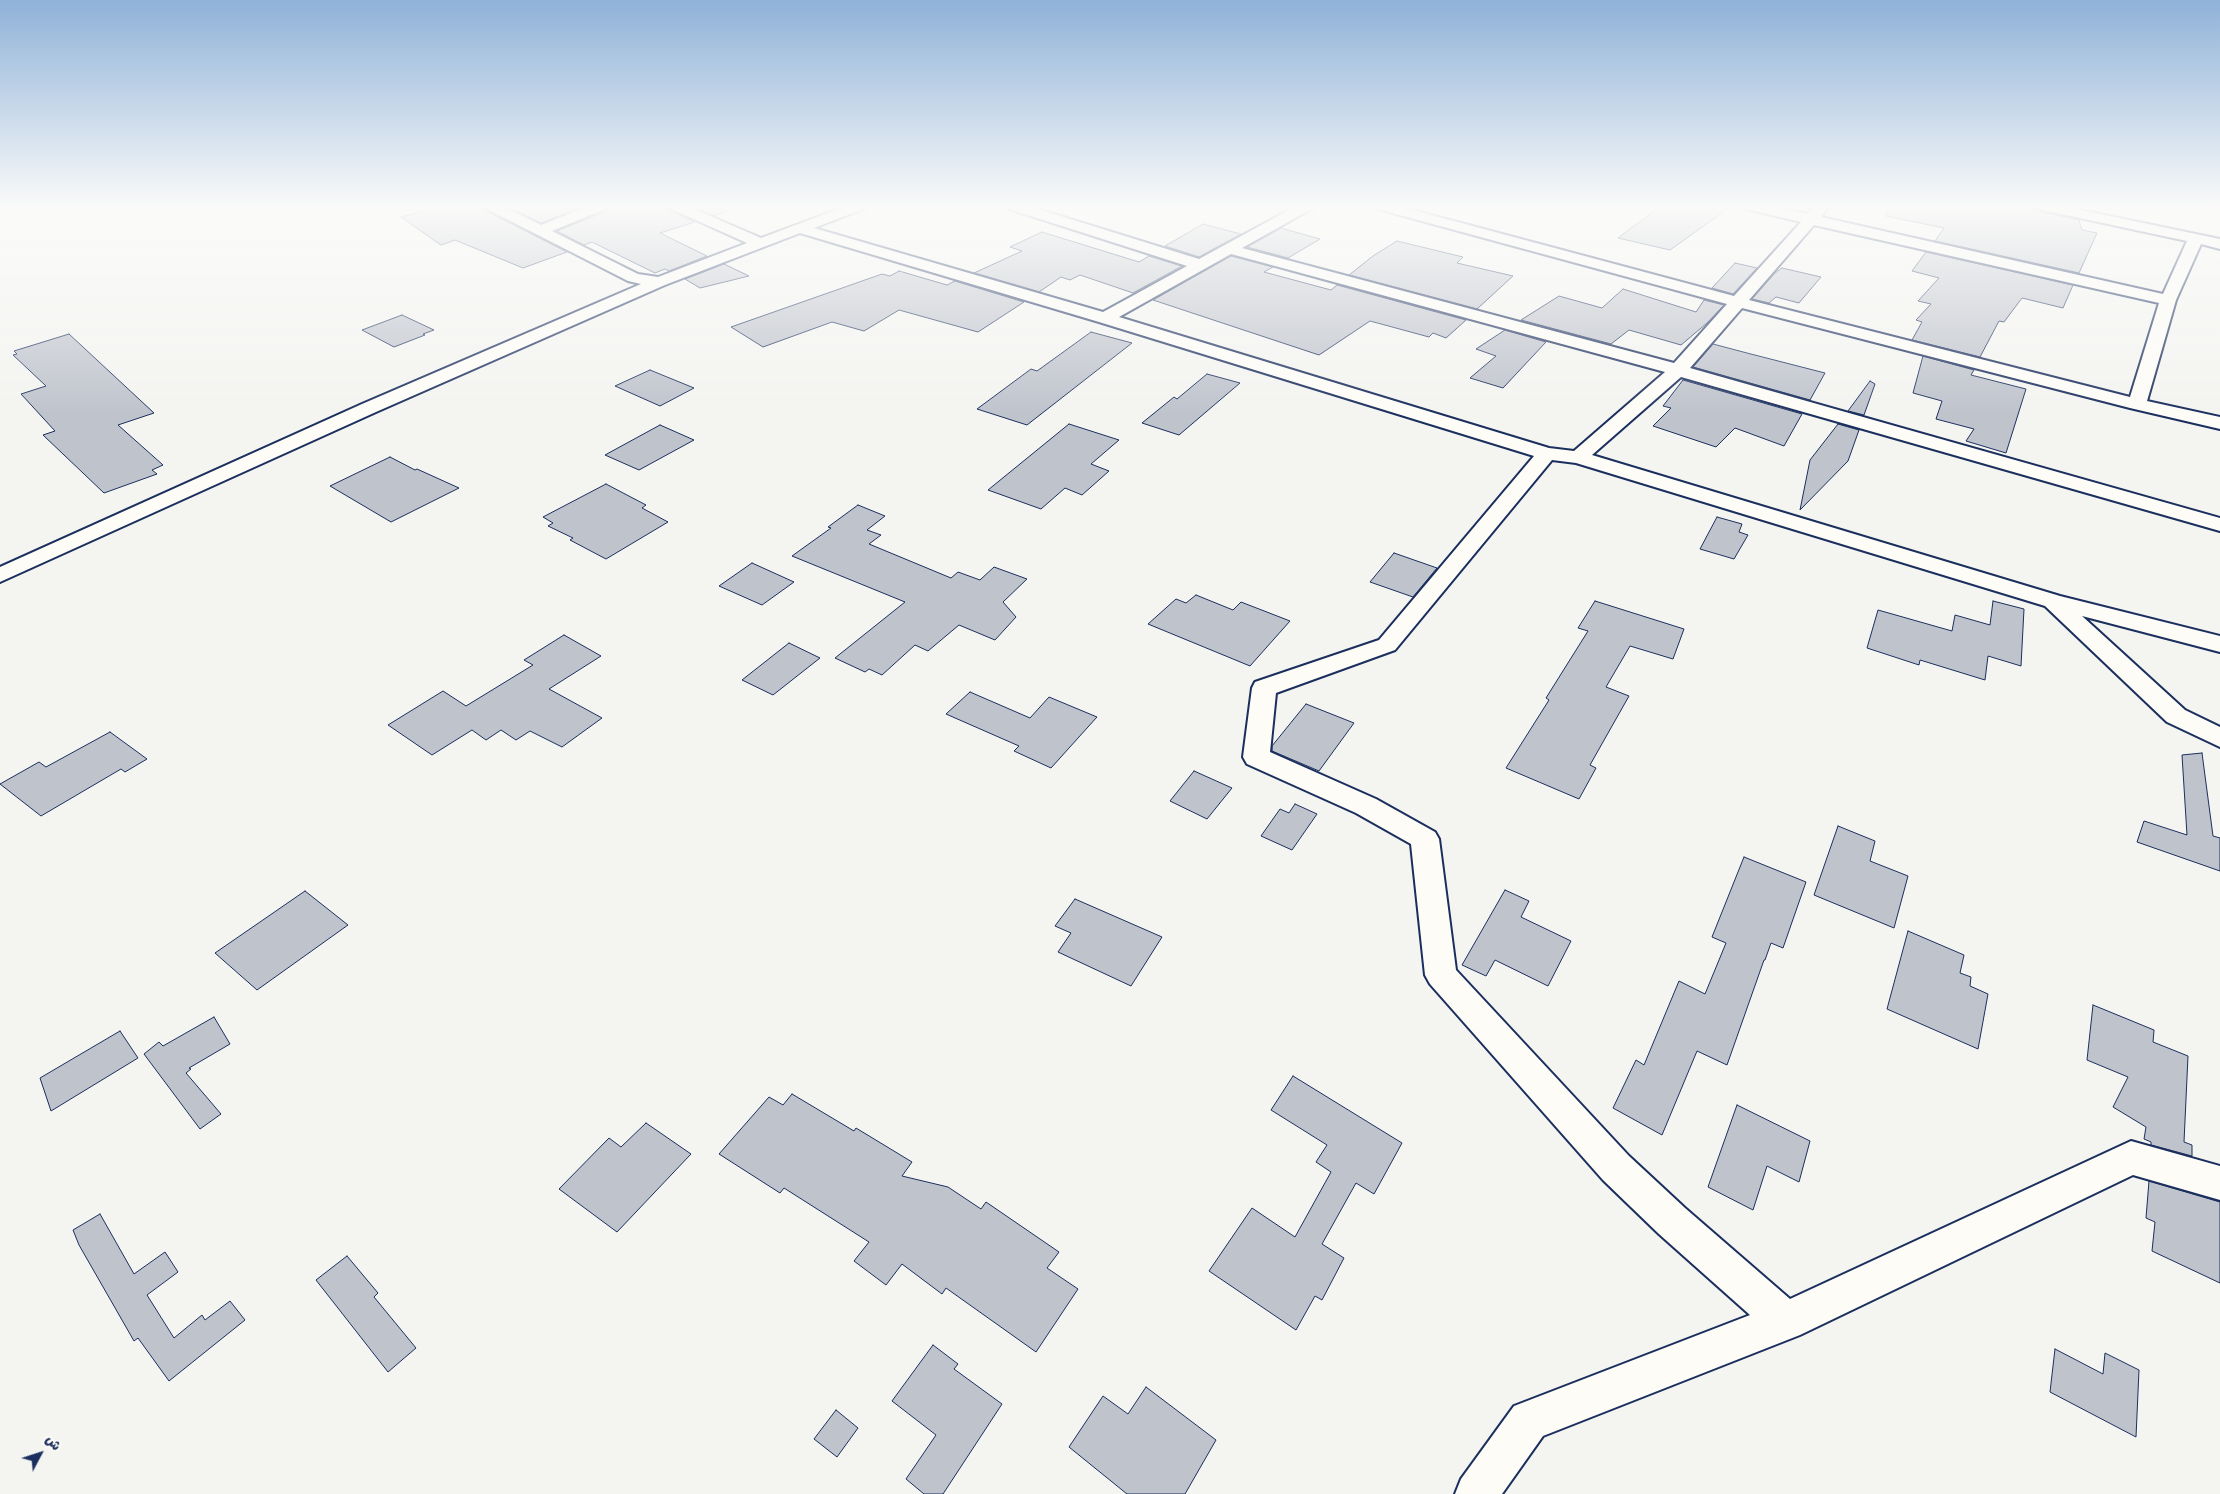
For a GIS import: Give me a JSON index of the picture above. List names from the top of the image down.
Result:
{
  "north": "top right"
}
